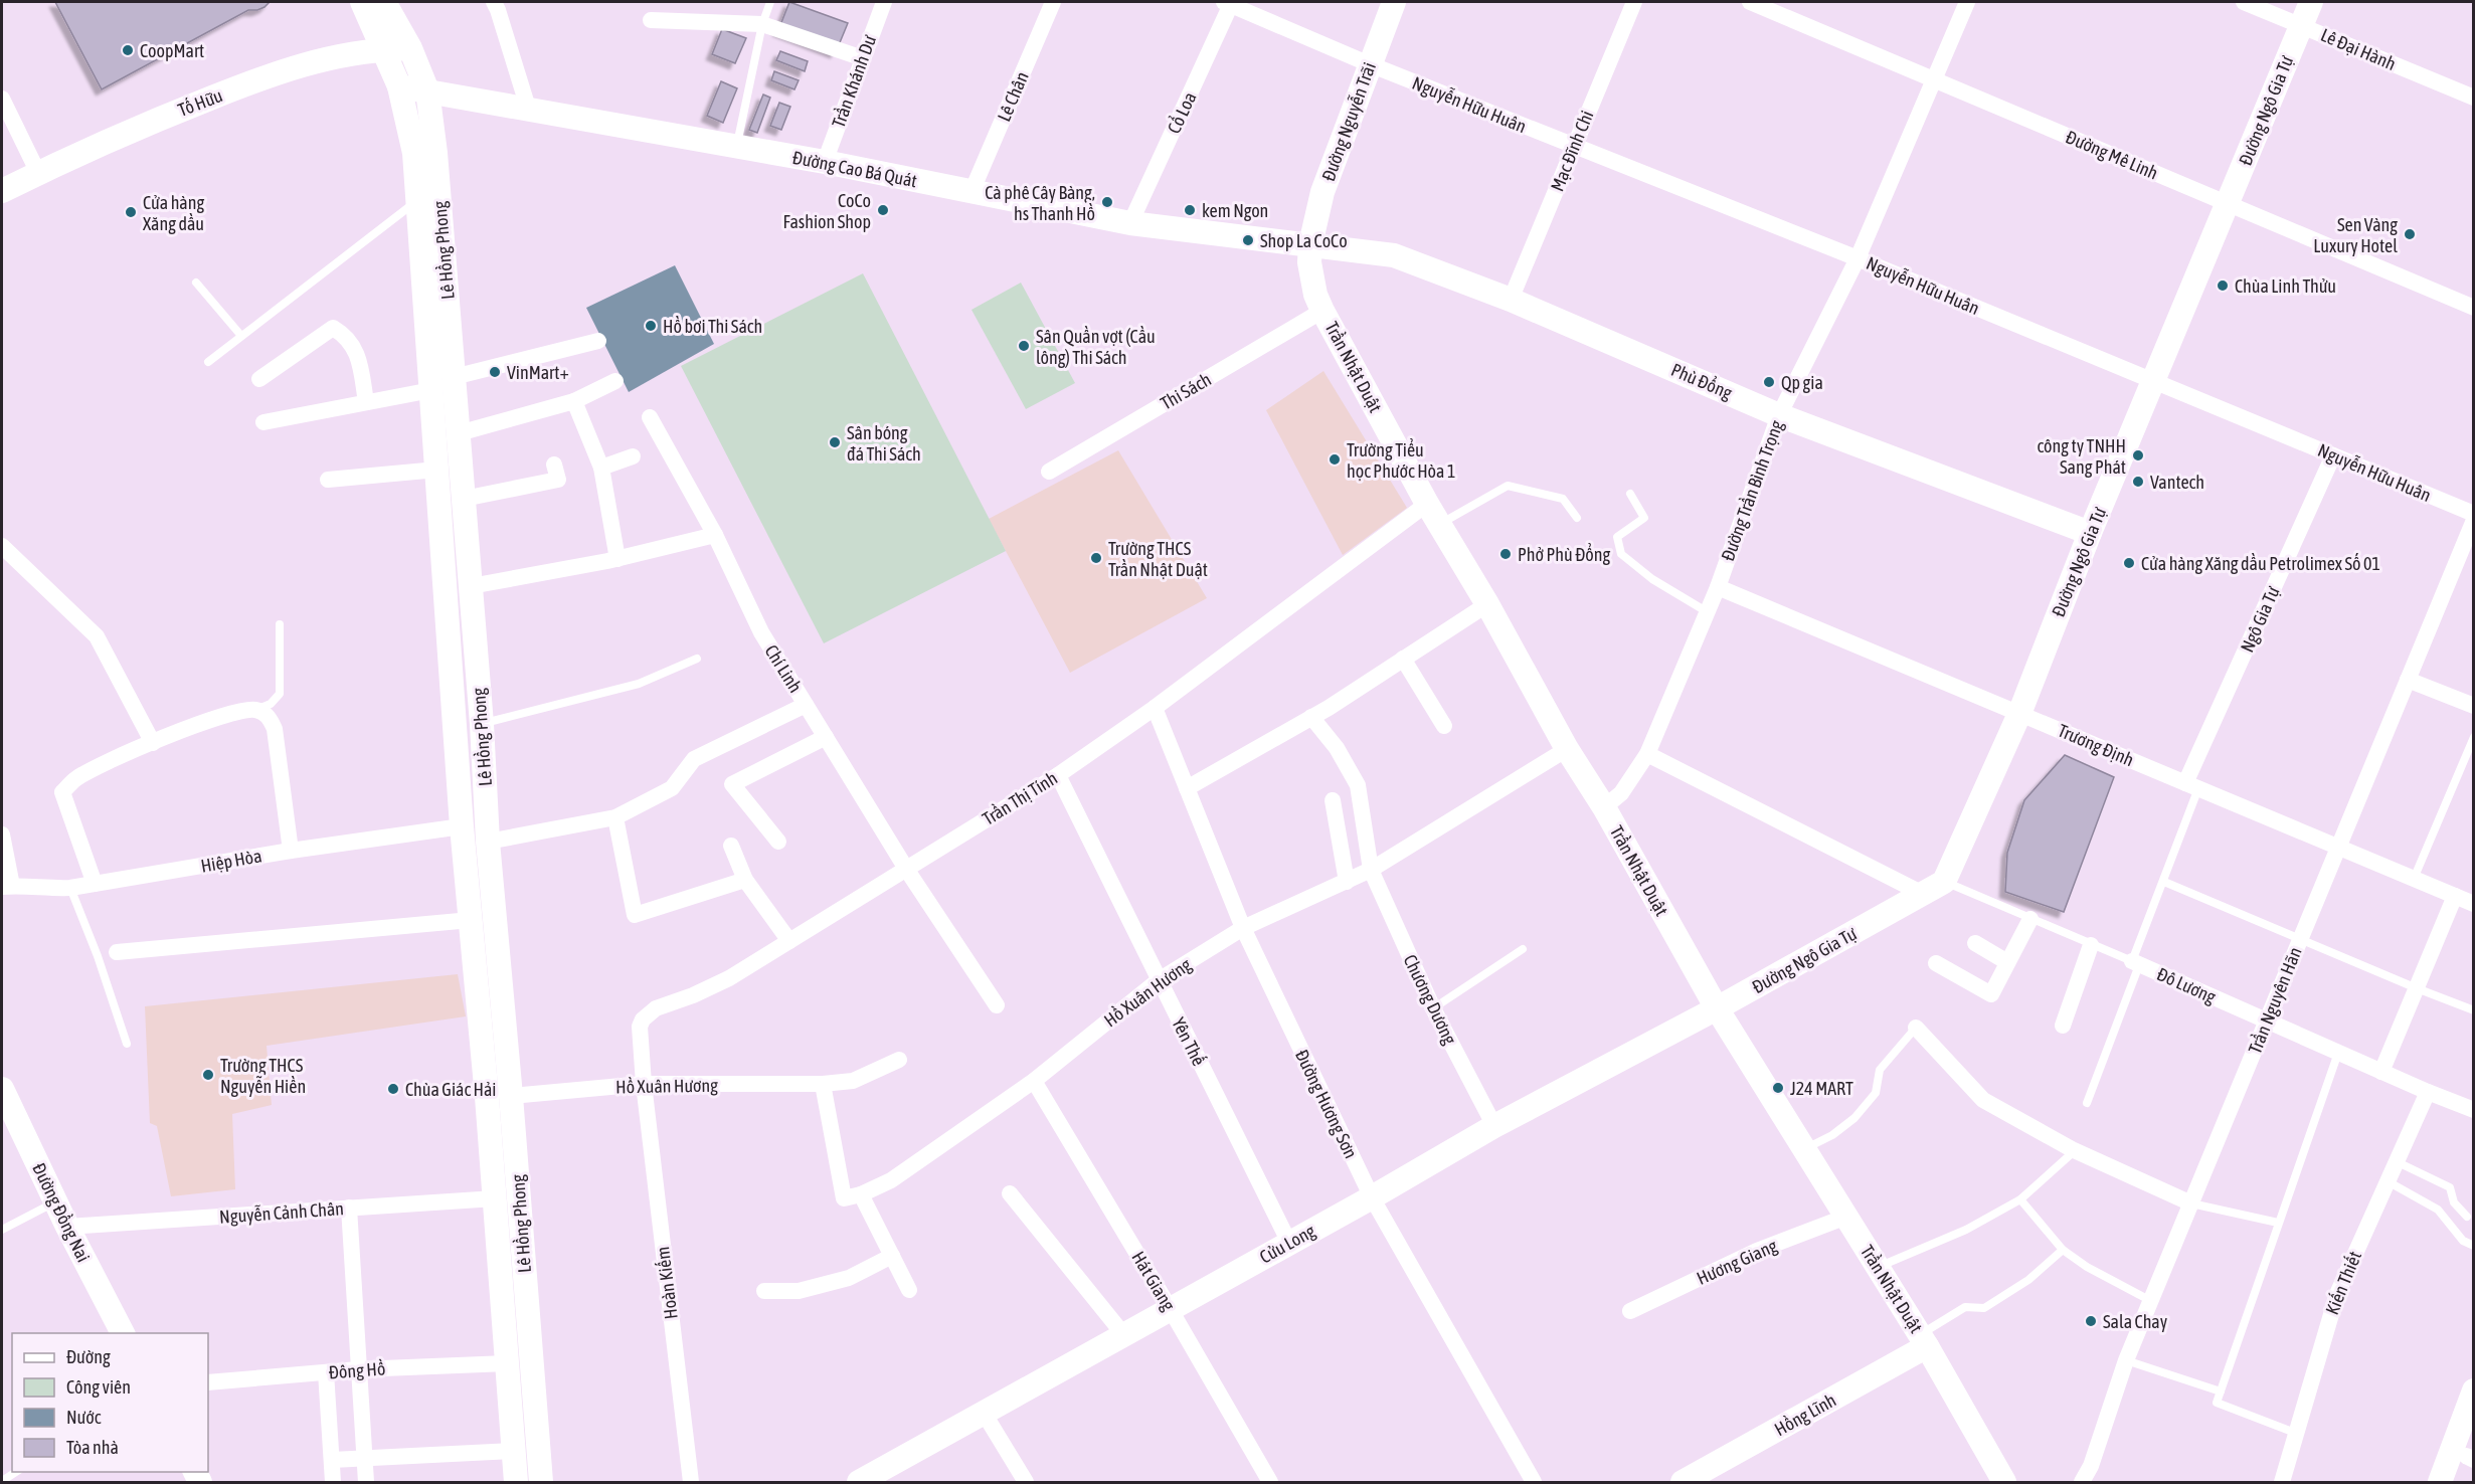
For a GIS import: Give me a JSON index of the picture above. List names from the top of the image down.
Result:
{
  "streets": {
    "street": [
      "Lê Đại Hành",
      "Trần Khánh Dư",
      "Lê Chân",
      "Tố Hữu",
      "Nguyễn Hữu Huân",
      "Đường Ngô Gia Tự",
      "Cổ Loa",
      "Đường Nguyễn Trãi",
      "Mạc Đĩnh Chi",
      "Đường Mê Linh",
      "Đường Cao Bá Quát",
      "Lê Hồng Phong",
      "Trần Nhật Duật",
      "Phù Đổng",
      "Thi Sách",
      "Đường Trần Bình Trọng",
      "Ngô Gia Tự",
      "Chí Linh",
      "Trương Định",
      "Trần Thị Tính",
      "Hiệp Hòa",
      "Đô Lương",
      "Hồ Xuân Hương",
      "Chương Dương",
      "Trần Nguyên Hãn",
      "Yên Thế",
      "Đường Hương Sơn",
      "Đường Đồng Nai",
      "Nguyễn Cảnh Chân",
      "Cửu Long",
      "Hương Giang",
      "Hát Giang",
      "Hoàn Kiếm",
      "Kiến Thiết",
      "Đông Hồ",
      "Hồng Lĩnh"
    ]
  },
  "crossings": [
    ["Lê Đại Hành", "Đường Ngô Gia Tự"],
    ["Trần Khánh Dư", "Đường Cao Bá Quát"],
    ["Lê Chân", "Đường Cao Bá Quát"],
    ["Tố Hữu", "Lê Hồng Phong"],
    ["Nguyễn Hữu Huân", "Đường Ngô Gia Tự"],
    ["Nguyễn Hữu Huân", "Cổ Loa"],
    ["Nguyễn Hữu Huân", "Đường Nguyễn Trãi"],
    ["Nguyễn Hữu Huân", "Mạc Đĩnh Chi"],
    ["Nguyễn Hữu Huân", "Đường Trần Bình Trọng"],
    ["Nguyễn Hữu Huân", "Ngô Gia Tự"],
    ["Đường Ngô Gia Tự", "Đường Mê Linh"],
    ["Đường Ngô Gia Tự", "Trần Nhật Duật"],
    ["Đường Ngô Gia Tự", "Phù Đổng"],
    ["Đường Ngô Gia Tự", "Trương Định"],
    ["Đường Ngô Gia Tự", "Đô Lương"],
    ["Đường Ngô Gia Tự", "Cửu Long"],
    ["Cổ Loa", "Đường Cao Bá Quát"],
    ["Đường Nguyễn Trãi", "Đường Cao Bá Quát"],
    ["Đường Nguyễn Trãi", "Trần Nhật Duật"],
    ["Đường Nguyễn Trãi", "Phù Đổng"],
    ["Mạc Đĩnh Chi", "Phù Đổng"],
    ["Đường Mê Linh", "Đường Trần Bình Trọng"],
    ["Đường Cao Bá Quát", "Lê Hồng Phong"],
    ["Đường Cao Bá Quát", "Trần Nhật Duật"],
    ["Đường Cao Bá Quát", "Phù Đổng"],
    ["Lê Hồng Phong", "Hiệp Hòa"],
    ["Lê Hồng Phong", "Hồ Xuân Hương"],
    ["Lê Hồng Phong", "Nguyễn Cảnh Chân"],
    ["Lê Hồng Phong", "Đông Hồ"],
    ["Trần Nhật Duật", "Phù Đổng"],
    ["Trần Nhật Duật", "Thi Sách"],
    ["Trần Nhật Duật", "Đường Trần Bình Trọng"],
    ["Trần Nhật Duật", "Trần Thị Tính"],
    ["Trần Nhật Duật", "Hồ Xuân Hương"],
    ["Trần Nhật Duật", "Cửu Long"],
    ["Trần Nhật Duật", "Hương Giang"],
    ["Trần Nhật Duật", "Hồng Lĩnh"],
    ["Phù Đổng", "Đường Trần Bình Trọng"],
    ["Đường Trần Bình Trọng", "Trương Định"],
    ["Ngô Gia Tự", "Trương Định"],
    ["Chí Linh", "Trần Thị Tính"],
    ["Trương Định", "Trần Nguyên Hãn"],
    ["Trần Thị Tính", "Hồ Xuân Hương"],
    ["Trần Thị Tính", "Yên Thế"],
    ["Trần Thị Tính", "Đường Hương Sơn"],
    ["Trần Thị Tính", "Hoàn Kiếm"],
    ["Đô Lương", "Trần Nguyên Hãn"],
    ["Đô Lương", "Kiến Thiết"],
    ["Hồ Xuân Hương", "Chương Dương"],
    ["Hồ Xuân Hương", "Yên Thế"],
    ["Hồ Xuân Hương", "Đường Hương Sơn"],
    ["Hồ Xuân Hương", "Hát Giang"],
    ["Hồ Xuân Hương", "Hoàn Kiếm"],
    ["Chương Dương", "Cửu Long"],
    ["Yên Thế", "Cửu Long"],
    ["Đường Hương Sơn", "Cửu Long"],
    ["Đường Đồng Nai", "Nguyễn Cảnh Chân"],
    ["Cửu Long", "Hát Giang"]
  ],
  "places": [
    "CoopMart",
    "Cà phê Cây Bàng, hs Thanh Hồ",
    "CoCo Fashion Shop",
    "kem Ngon",
    "Cửa hàng Xăng dầu",
    "Sen Vàng Luxury Hotel",
    "Shop La CoCo",
    "Chùa Linh Thửu",
    "Hồ bơi Thi Sách",
    "Sân Quần vợt (Cầu lông) Thi Sách",
    "VinMart+",
    "Qp gia",
    "Sân bóng đá Thi Sách",
    "công ty TNHH Sang Phát",
    "Trường Tiểu học Phước Hòa 1",
    "Vantech",
    "Phở Phù Đổng",
    "Trường THCS Trần Nhật Duật",
    "Cửa hàng Xăng dầu Petrolimex Số 01",
    "Trường THCS Nguyễn Hiền",
    "J24 MART",
    "Chùa Giác Hải",
    "Sala Chay"
  ],
  "legend": [
    "Đường",
    "Công viên",
    "Nước",
    "Tòa nhà"
  ]
}
